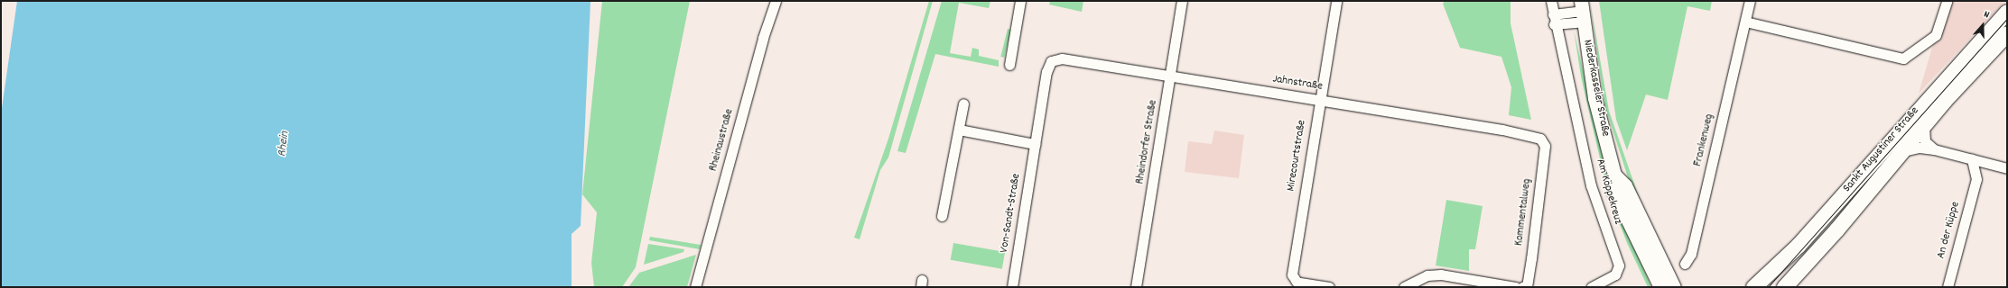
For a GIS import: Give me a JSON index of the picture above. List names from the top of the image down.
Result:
{
  "streets": {
    "main road": ["Niederkasseler Straße", "Sankt Augustiner Straße"],
    "street": [
      "Jahnstraße",
      "Rheinaustraße",
      "Frankenweg",
      "Rheindorfer Straße",
      "Mirecourtstraße",
      "Am Köppekreuz",
      "Kommentalweg",
      "Von-Sandt-Straße",
      "An der Küppe"
    ]
  },
  "crossings": [
    ["Jahnstraße", "Rheindorfer Straße"],
    ["Jahnstraße", "Mirecourtstraße"],
    ["Jahnstraße", "Kommentalweg"],
    ["Jahnstraße", "Von-Sandt-Straße"]
  ],
  "water": ["Rhein"],
  "north": "top"
}
